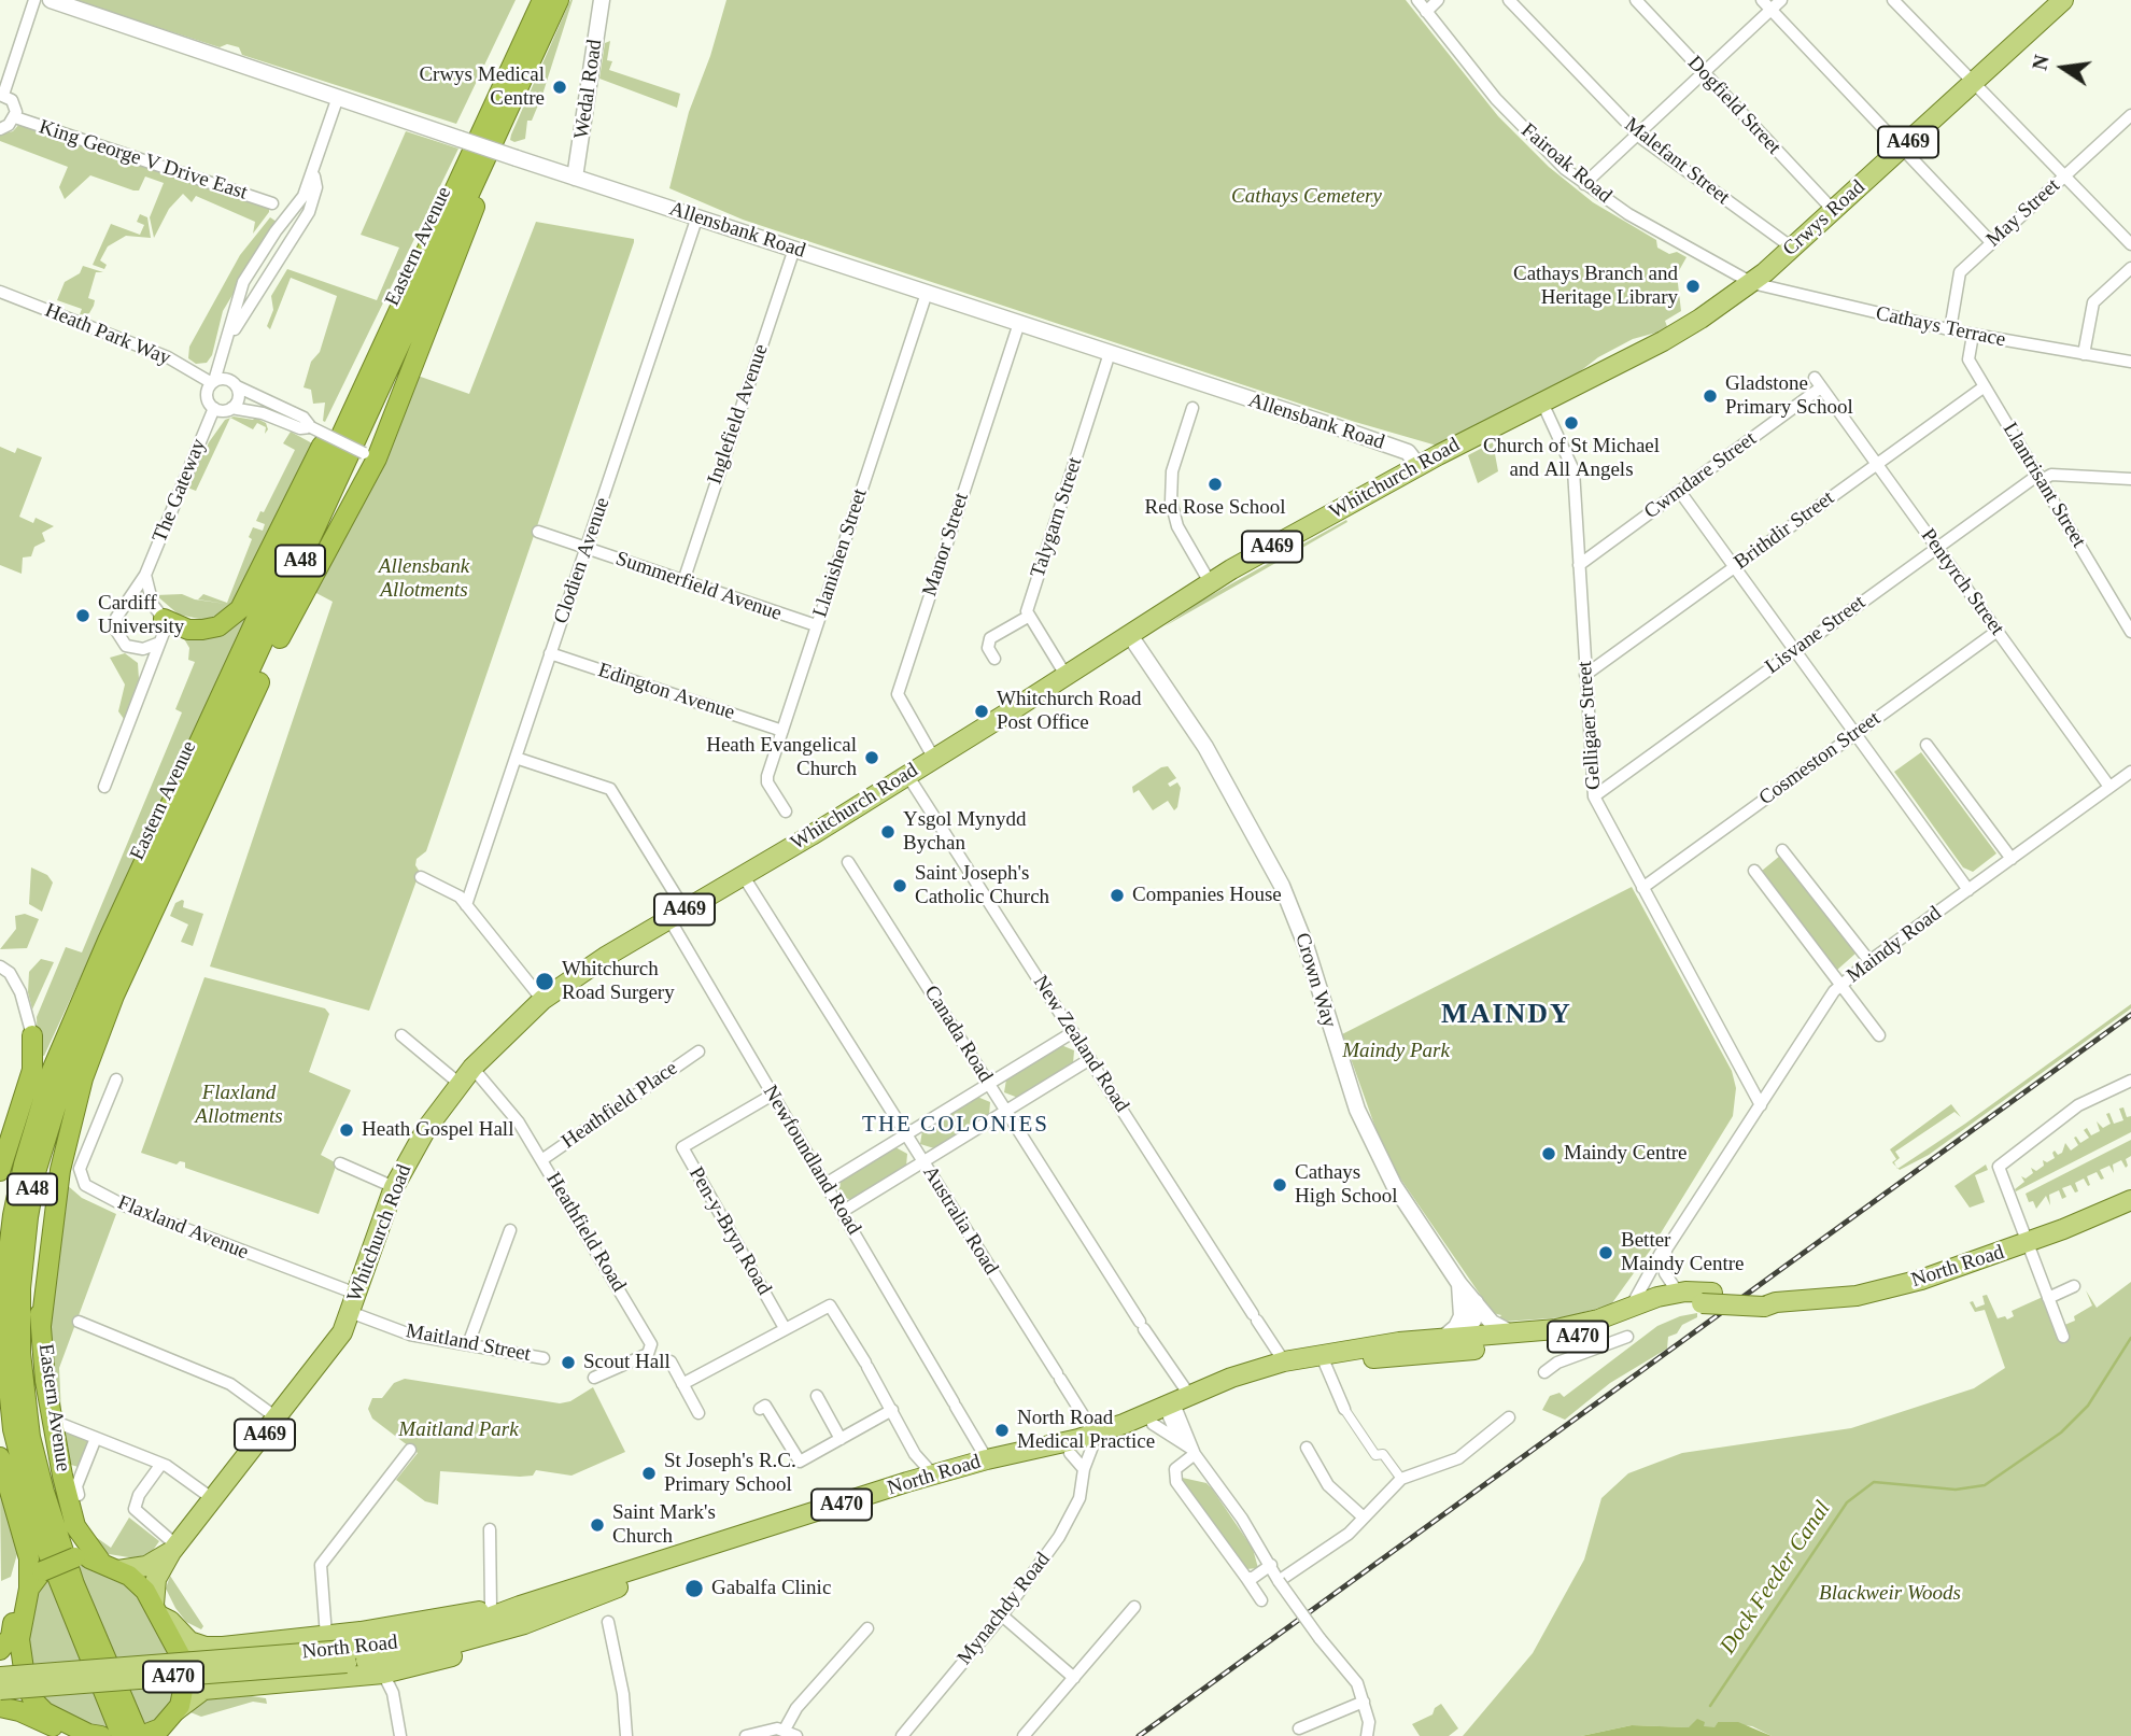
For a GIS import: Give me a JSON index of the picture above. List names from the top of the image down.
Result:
{
  "streets": {
    "highway": ["Eastern Avenue", "A48"],
    "main road": [
      "A469",
      "Crwys Road",
      "Whitchurch Road",
      "North Road",
      "A470"
    ],
    "street": [
      "Wedal Road",
      "Dogfield Street",
      "King George V Drive East",
      "Malefant Street",
      "Fairoak Road",
      "May Street",
      "Allensbank Road",
      "Cathays Terrace",
      "Heath Park Way",
      "Inglefield Avenue",
      "Cwmdare Street",
      "Llantrisant Street",
      "The Gateway",
      "Talygarn Street",
      "Brithdir Street",
      "Manor Street",
      "Llanishen Street",
      "Clodien Avenue",
      "Pentyrch Street",
      "Summerfield Avenue",
      "Lisvane Street",
      "Edington Avenue",
      "Gelligaer Street",
      "Cosmeston Street",
      "Maindy Road",
      "Crown Way",
      "Canada Road",
      "New Zealand Road",
      "Heathfield Place",
      "Newfoundland Road",
      "Australia Road",
      "Flaxland Avenue",
      "Pen-y-Bryn Road",
      "Heathfield Road",
      "Maitland Street",
      "Mynachdy Road"
    ]
  },
  "crossings": [
    ["Wedal Road", "Allensbank Road"],
    ["Dogfield Street", "Crwys Road"],
    ["Malefant Street", "Crwys Road"],
    ["Fairoak Road", "Crwys Road"],
    ["Fairoak Road", "Cathays Terrace"],
    ["Fairoak Road", "Whitchurch Road"],
    ["May Street", "Cathays Terrace"],
    ["Crwys Road", "Cathays Terrace"],
    ["Crwys Road", "Whitchurch Road"],
    ["Allensbank Road", "Inglefield Avenue"],
    ["Allensbank Road", "Whitchurch Road"],
    ["Allensbank Road", "Talygarn Street"],
    ["Allensbank Road", "Manor Street"],
    ["Allensbank Road", "Llanishen Street"],
    ["Allensbank Road", "Clodien Avenue"],
    ["Cathays Terrace", "Whitchurch Road"],
    ["Cathays Terrace", "Llantrisant Street"],
    ["Inglefield Avenue", "Summerfield Avenue"],
    ["Cwmdare Street", "Pentyrch Street"],
    ["Cwmdare Street", "Gelligaer Street"],
    ["Whitchurch Road", "Manor Street"],
    ["Whitchurch Road", "Gelligaer Street"],
    ["Whitchurch Road", "Crown Way"],
    ["Whitchurch Road", "New Zealand Road"],
    ["Whitchurch Road", "Newfoundland Road"],
    ["Whitchurch Road", "Australia Road"],
    ["Whitchurch Road", "Flaxland Avenue"],
    ["Whitchurch Road", "Heathfield Road"],
    ["Whitchurch Road", "Maitland Street"],
    ["Llantrisant Street", "Brithdir Street"],
    ["Llantrisant Street", "Lisvane Street"],
    ["Brithdir Street", "Pentyrch Street"],
    ["Brithdir Street", "Gelligaer Street"],
    ["Llanishen Street", "Summerfield Avenue"],
    ["Llanishen Street", "Edington Avenue"],
    ["Clodien Avenue", "Summerfield Avenue"],
    ["Clodien Avenue", "Edington Avenue"],
    ["Clodien Avenue", "Newfoundland Road"],
    ["Pentyrch Street", "Lisvane Street"],
    ["Pentyrch Street", "Cosmeston Street"],
    ["Pentyrch Street", "Maindy Road"],
    ["Lisvane Street", "Gelligaer Street"],
    ["Gelligaer Street", "Cosmeston Street"],
    ["Gelligaer Street", "Maindy Road"],
    ["Maindy Road", "North Road"],
    ["Crown Way", "North Road"],
    ["Canada Road", "North Road"],
    ["New Zealand Road", "North Road"],
    ["Heathfield Place", "Heathfield Road"],
    ["Newfoundland Road", "Pen-y-Bryn Road"],
    ["Newfoundland Road", "North Road"],
    ["Australia Road", "North Road"],
    ["Australia Road", "Mynachdy Road"],
    ["Flaxland Avenue", "Maitland Street"],
    ["North Road", "Mynachdy Road"]
  ],
  "districts": ["MAINDY", "THE COLONIES"],
  "water": ["Dock Feeder Canal"],
  "parks": [
    "Cathays Cemetery",
    "Allensbank Allotments",
    "Maindy Park",
    "Flaxland Allotments",
    "Maitland Park",
    "Blackweir Woods"
  ],
  "places": [
    "Crwys Medical Centre",
    "Cathays Branch and Heritage Library",
    "Gladstone Primary School",
    "Church of St Michael and All Angels",
    "Red Rose School",
    "Cardiff University",
    "Whitchurch Road Post Office",
    "Heath Evangelical Church",
    "Ysgol Mynydd Bychan",
    "Saint Joseph's Catholic Church",
    "Companies House",
    "Whitchurch Road Surgery",
    "Heath Gospel Hall",
    "Maindy Centre",
    "Cathays High School",
    "Better Maindy Centre",
    "Scout Hall",
    "North Road Medical Practice",
    "St Joseph's R.C. Primary School",
    "Saint Mark's Church",
    "Gabalfa Clinic"
  ],
  "north": "left"
}
